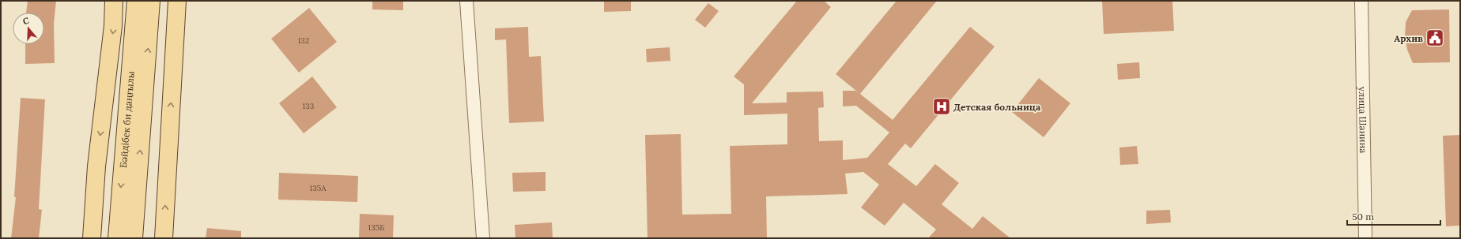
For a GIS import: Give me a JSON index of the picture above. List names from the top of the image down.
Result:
{
  "streets": {
    "main road": ["Бәйдібек би даңғылы"],
    "street": ["улица Шанина"]
  },
  "places": {
    "public building": ["Архив"],
    "hospital": ["Детская больница"]
  },
  "house_numbers": [
    "132",
    "133",
    "135А",
    "135Б"
  ],
  "scale_bar": "50 m",
  "north": "top"
}
